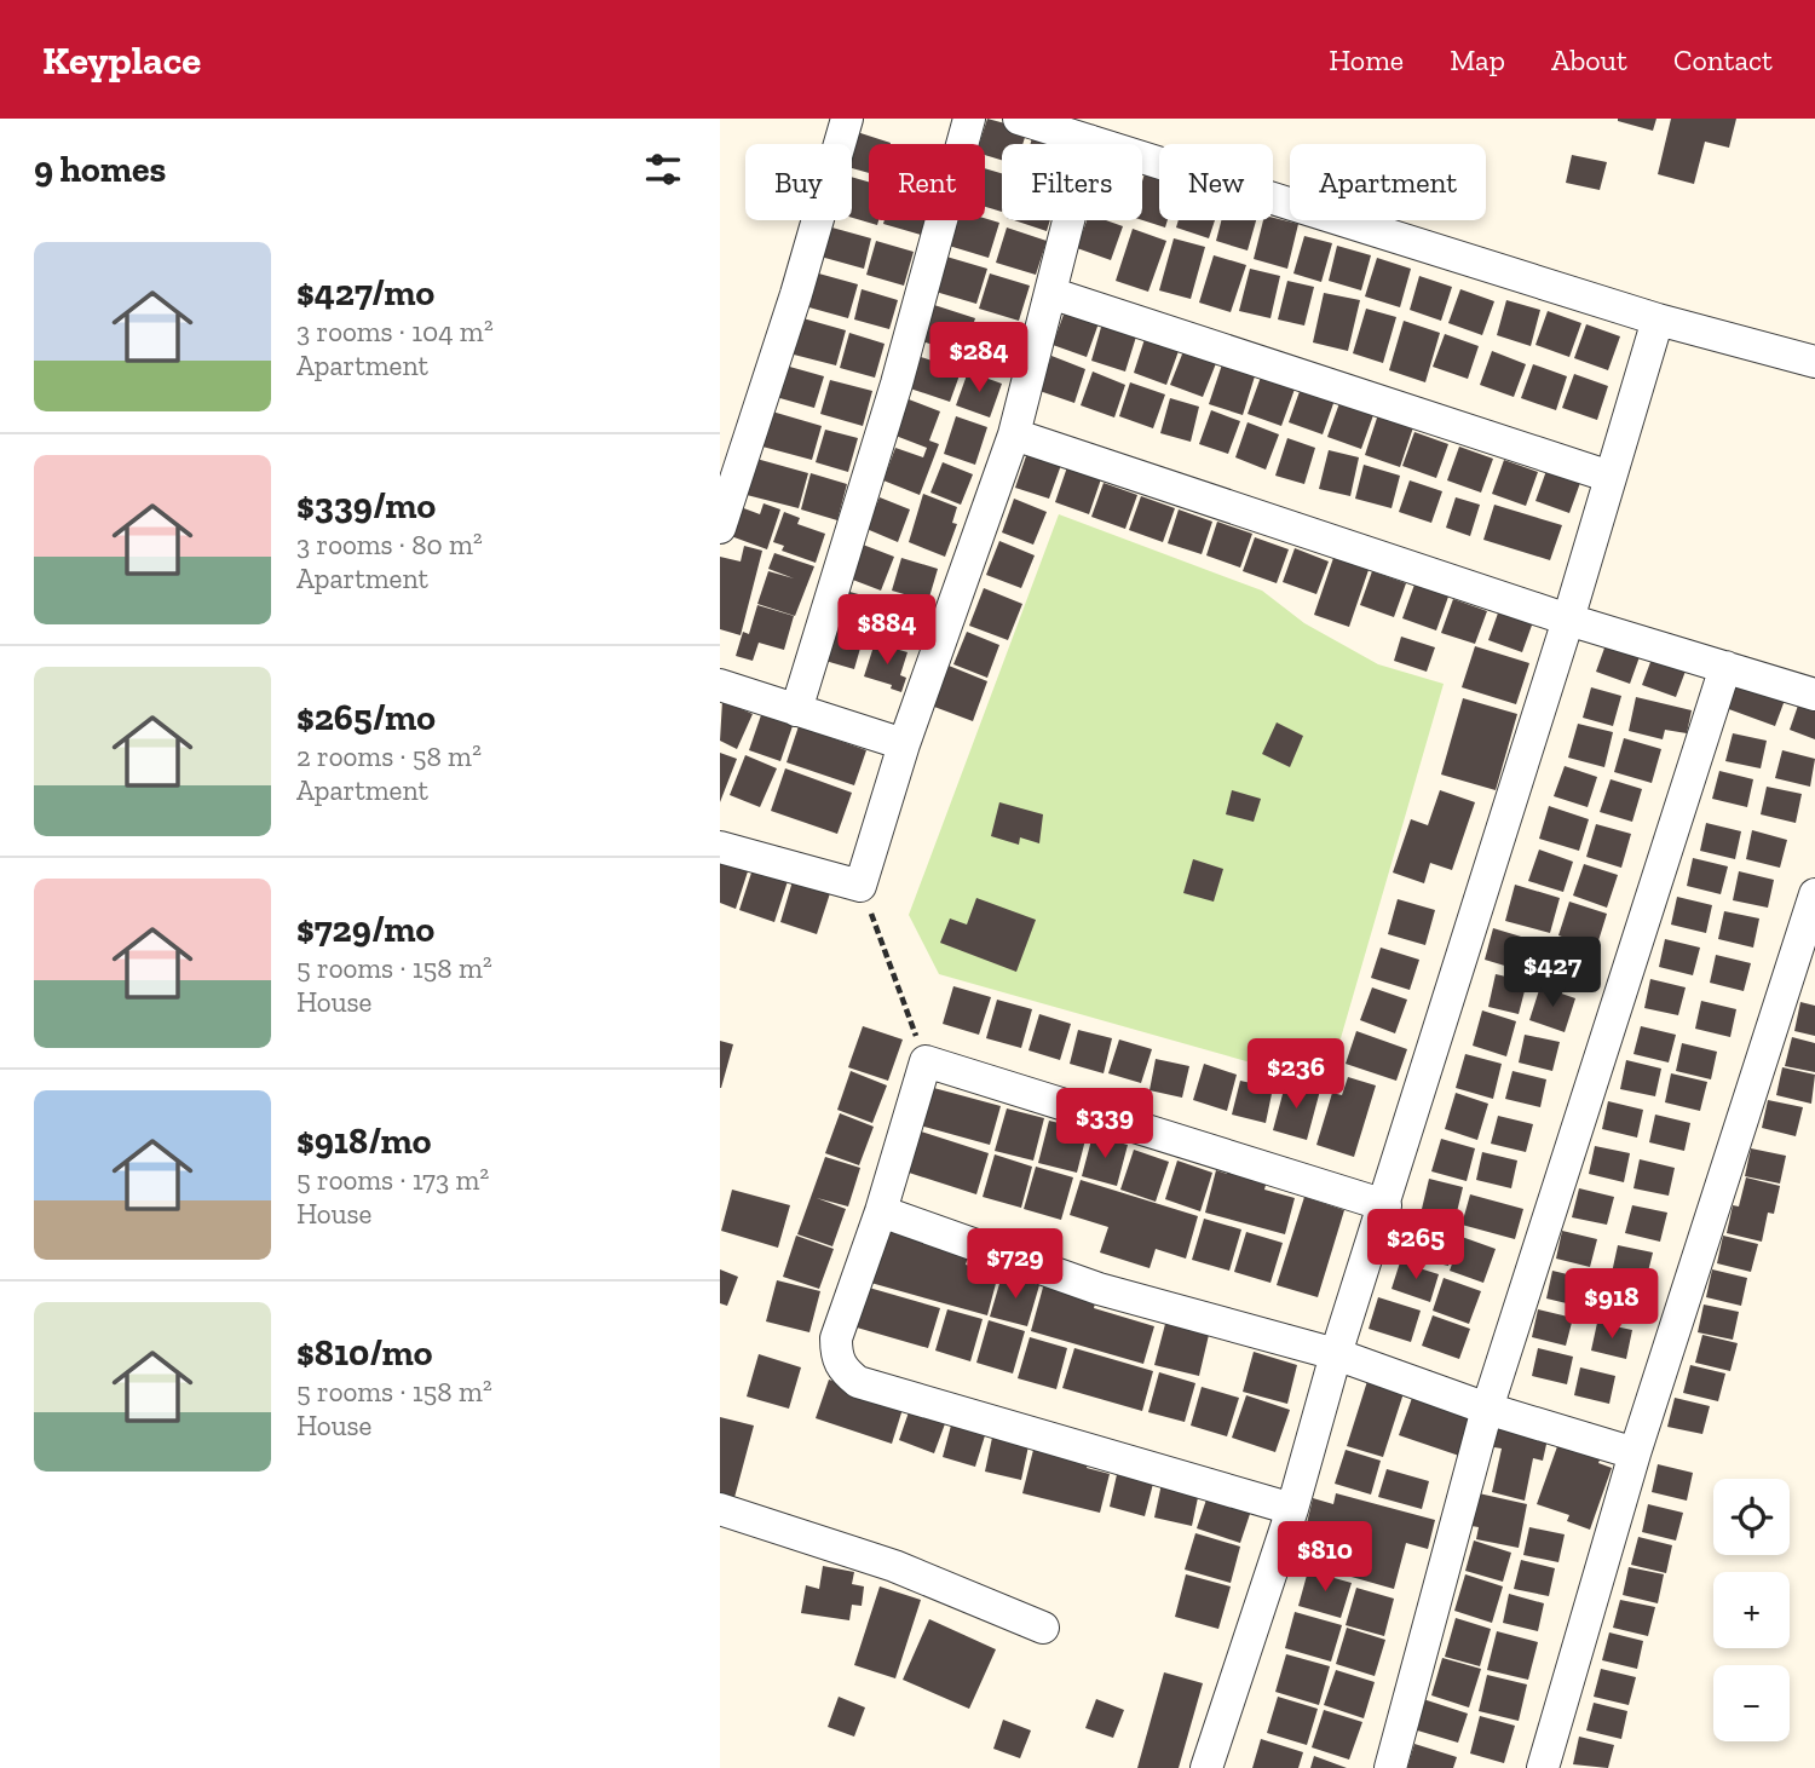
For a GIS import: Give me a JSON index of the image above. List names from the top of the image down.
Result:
{
  "page": {
    "header": "Keyplace",
    "nav": [
      "Home",
      "Map",
      "About",
      "Contact"
    ],
    "heading": "9 homes",
    "chip": [
      "Buy",
      "Rent",
      "Filters",
      "New",
      "Apartment"
    ],
    "list": [
      {
        "name": "$427/mo",
        "note": "3 rooms · 104 m² · Apartment"
      },
      {
        "name": "$339/mo",
        "note": "3 rooms · 80 m² · Apartment"
      },
      {
        "name": "$265/mo",
        "note": "2 rooms · 58 m² · Apartment"
      },
      {
        "name": "$729/mo",
        "note": "5 rooms · 158 m² · House"
      },
      {
        "name": "$918/mo",
        "note": "5 rooms · 173 m² · House"
      },
      {
        "name": "$810/mo",
        "note": "5 rooms · 158 m² · House"
      }
    ],
    "price": [
      "$284",
      "$884",
      "$427",
      "$236",
      "$339",
      "$265",
      "$729",
      "$918",
      "$810"
    ],
    "map_buttons": ["+", "−"]
  }
}
